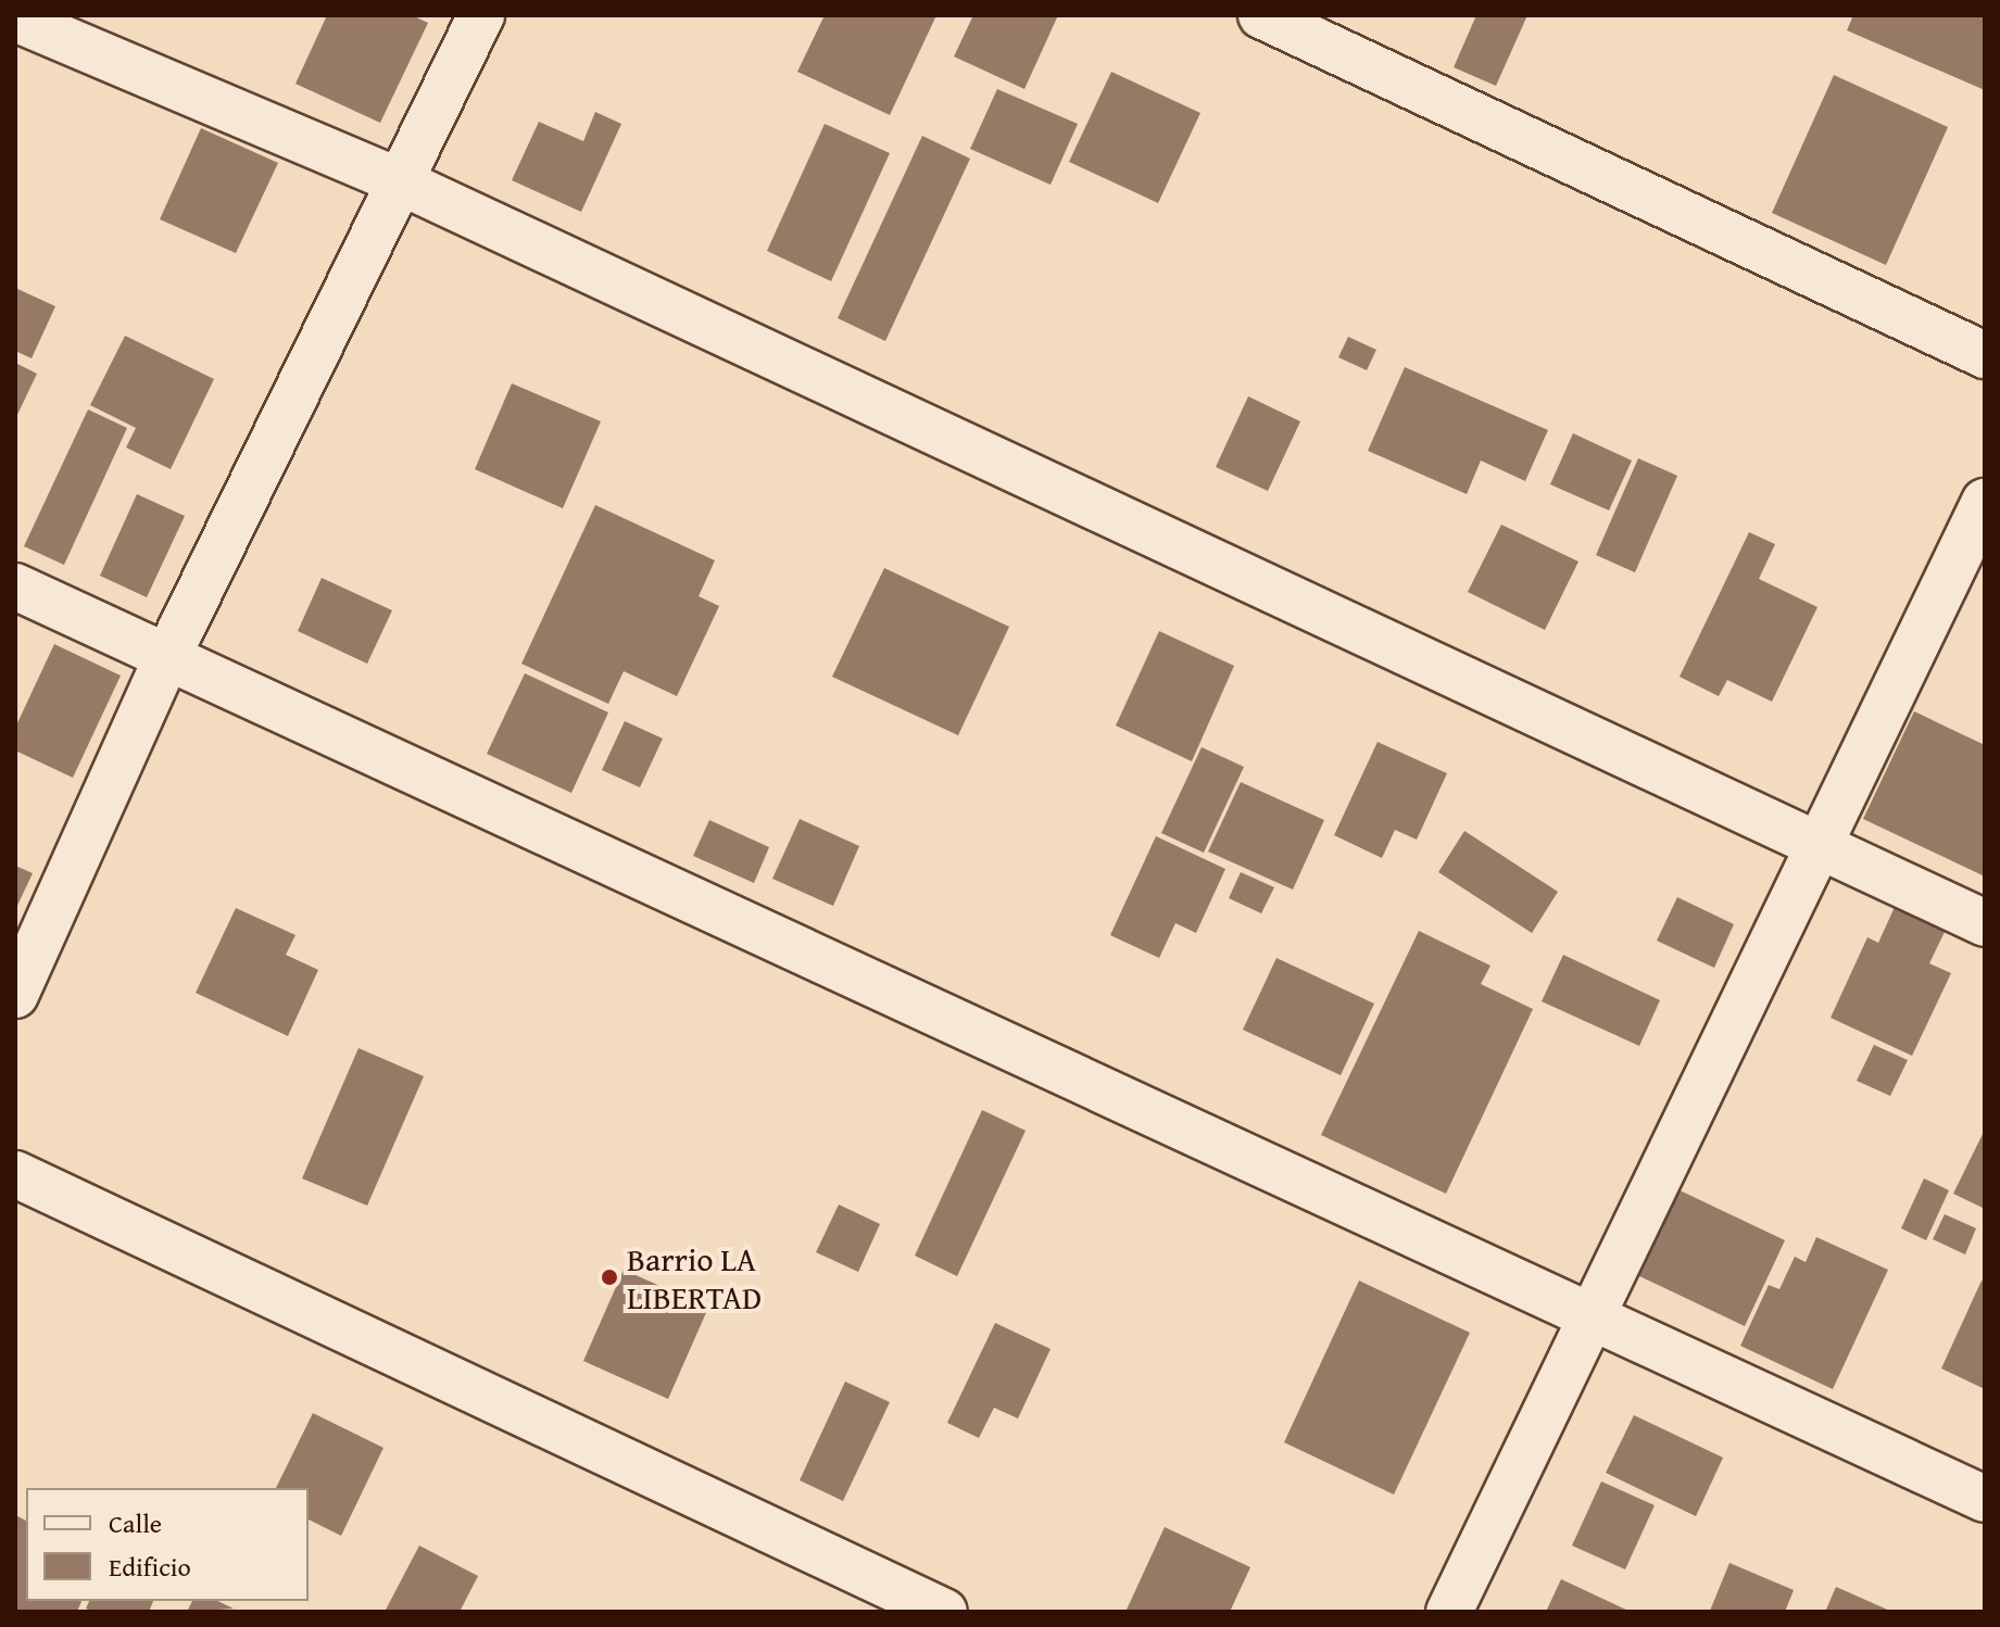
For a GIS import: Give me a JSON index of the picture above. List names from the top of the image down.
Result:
{
  "places": ["Barrio LA LIBERTAD"],
  "legend": ["Calle", "Edificio"]
}
